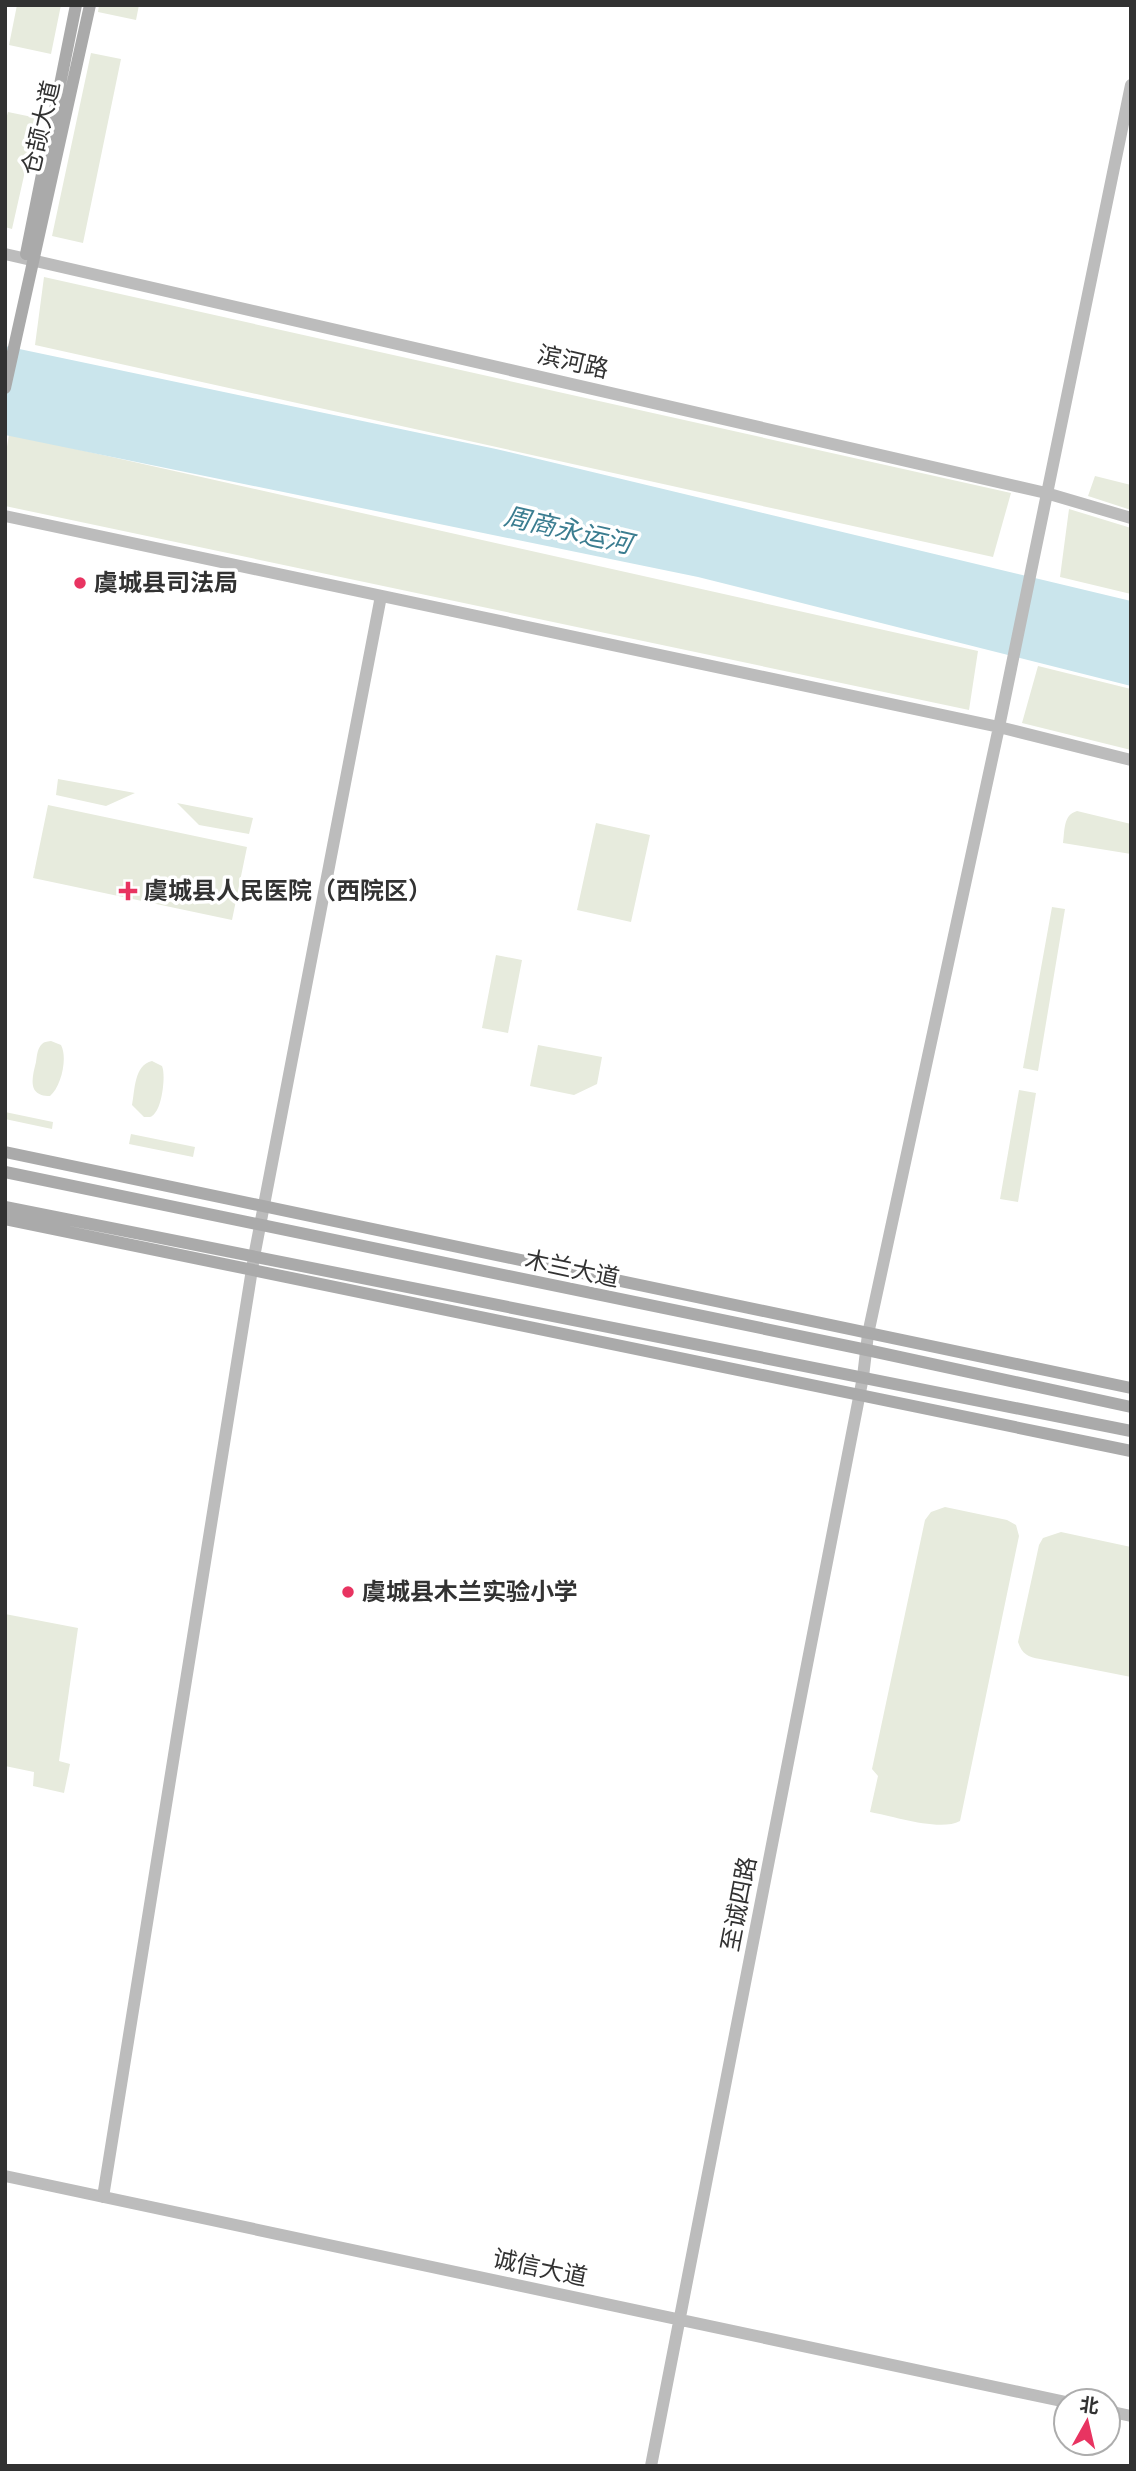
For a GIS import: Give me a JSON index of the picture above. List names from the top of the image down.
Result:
{
  "streets": {
    "main road": ["仓颉大道", "木兰大道"],
    "street": ["滨河路", "至诚四路", "诚信大道"]
  },
  "crossings": [
    ["仓颉大道", "滨河路"],
    ["滨河路", "至诚四路"],
    ["木兰大道", "至诚四路"],
    ["至诚四路", "诚信大道"]
  ],
  "water": ["周商永运河"],
  "places": {
    "other": ["虞城县司法局", "虞城县木兰实验小学"],
    "health": ["虞城县人民医院（西院区）"]
  },
  "north": "top"
}
